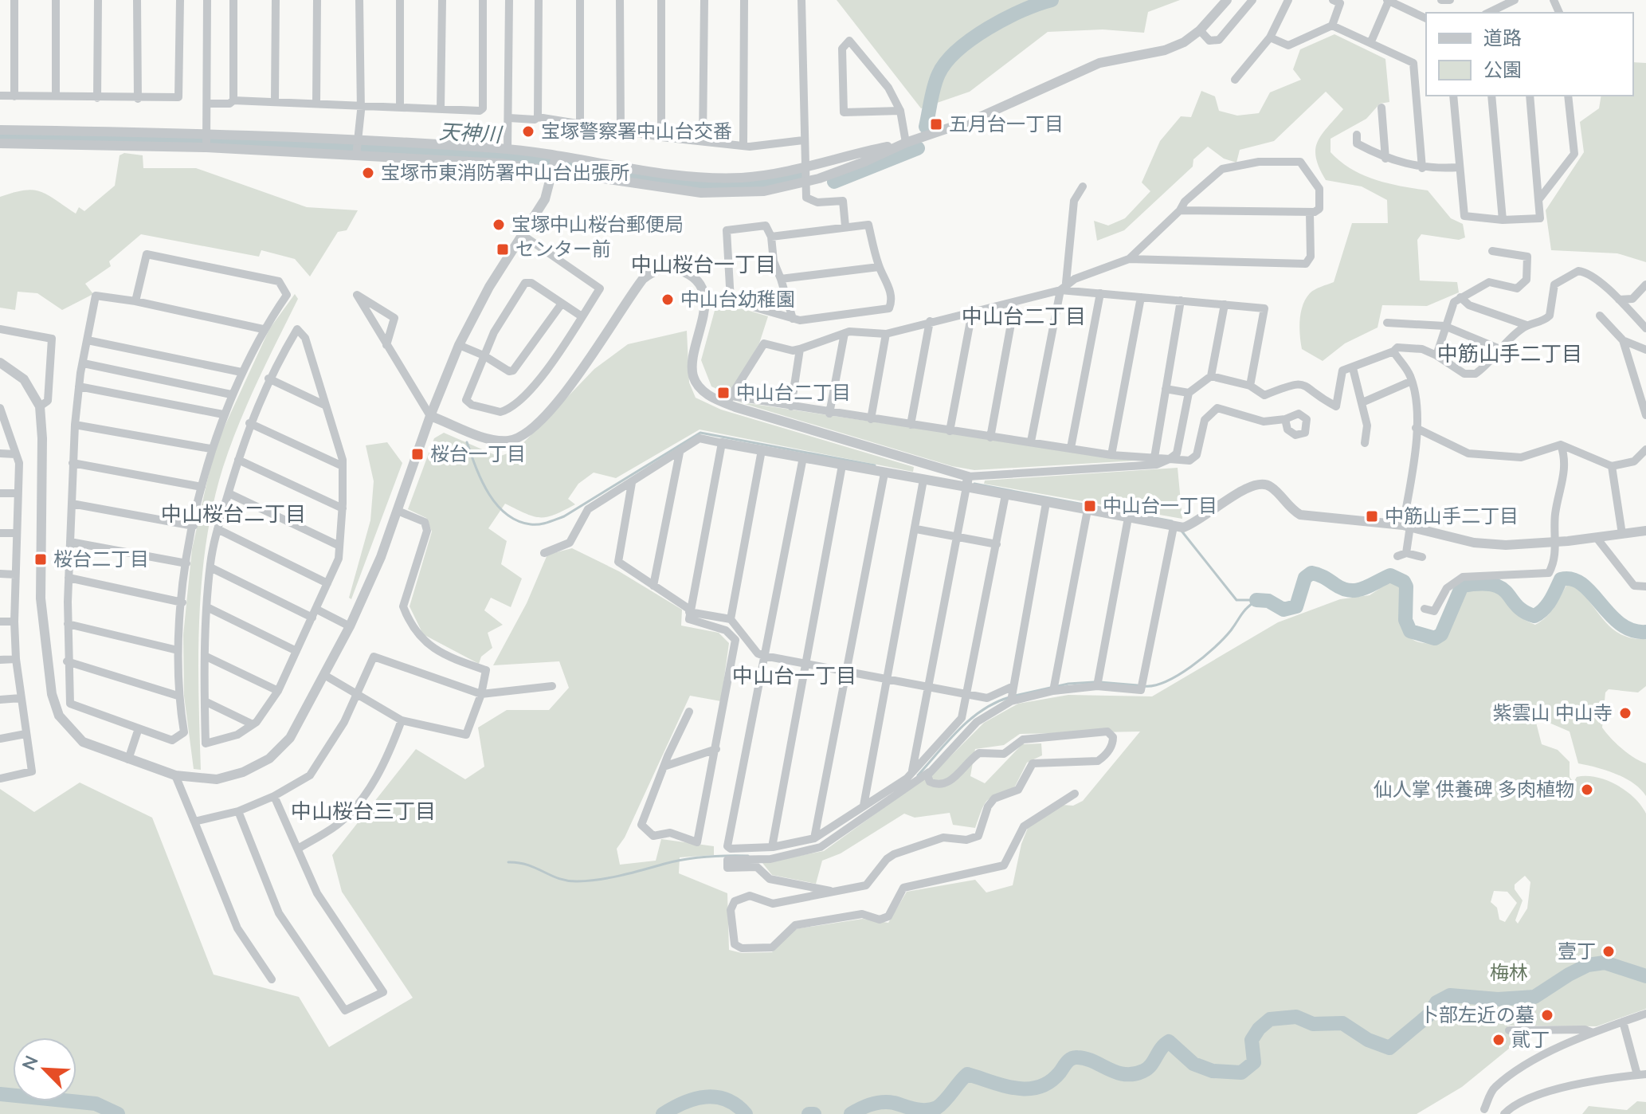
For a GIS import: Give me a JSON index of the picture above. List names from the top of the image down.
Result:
{
  "districts": [
    "中山桜台一丁目",
    "中山台二丁目",
    "中筋山手二丁目",
    "中山桜台二丁目",
    "中山台一丁目",
    "中山桜台三丁目"
  ],
  "water": ["天神川"],
  "parks": ["梅林"],
  "places": {
    "transit": [
      "五月台一丁目",
      "センター前",
      "中山台二丁目",
      "桜台一丁目",
      "中山台一丁目",
      "中筋山手二丁目",
      "桜台二丁目"
    ],
    "other": [
      "宝塚警察署中山台交番",
      "宝塚市東消防署中山台出張所",
      "宝塚中山桜台郵便局",
      "中山台幼稚園",
      "紫雲山 中山寺",
      "仙人掌 供養碑 多肉植物",
      "壹丁",
      "卜部左近の墓",
      "貮丁"
    ]
  },
  "legend": ["道路", "公園"],
  "north": "top left"
}
